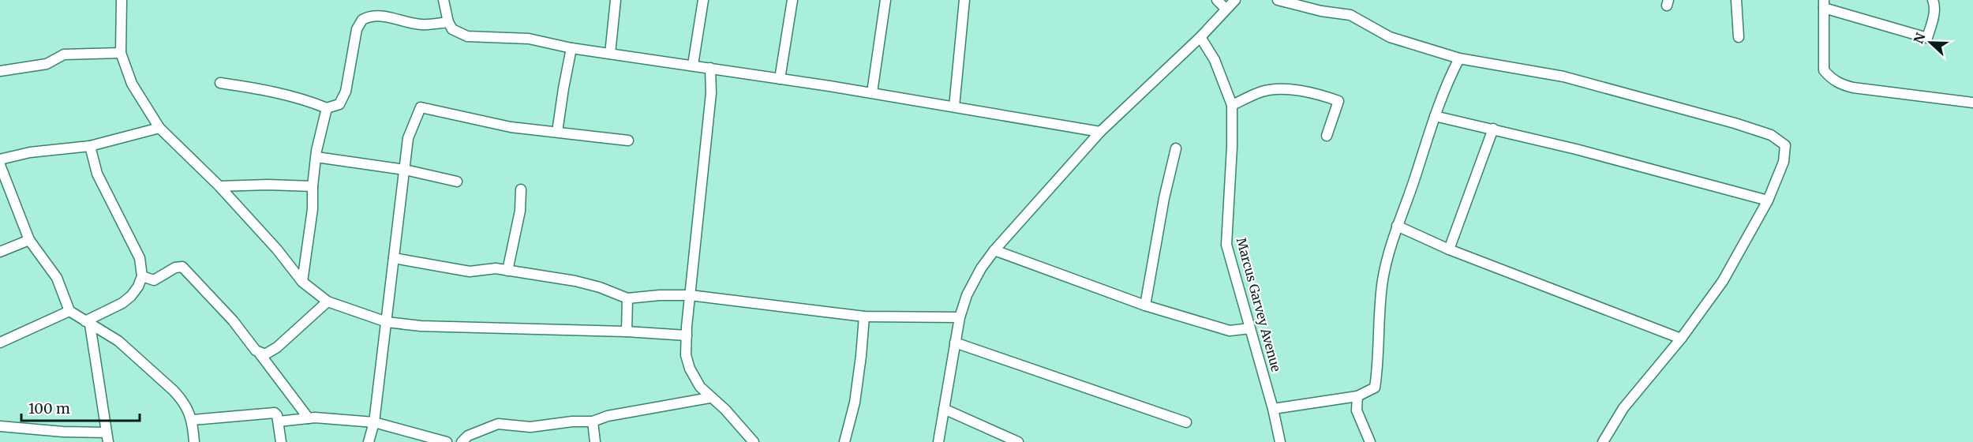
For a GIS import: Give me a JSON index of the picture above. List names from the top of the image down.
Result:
{
  "streets": {
    "street": ["Marcus Garvey Avenue"]
  },
  "scale_bar": "100 m",
  "north": "left"
}
